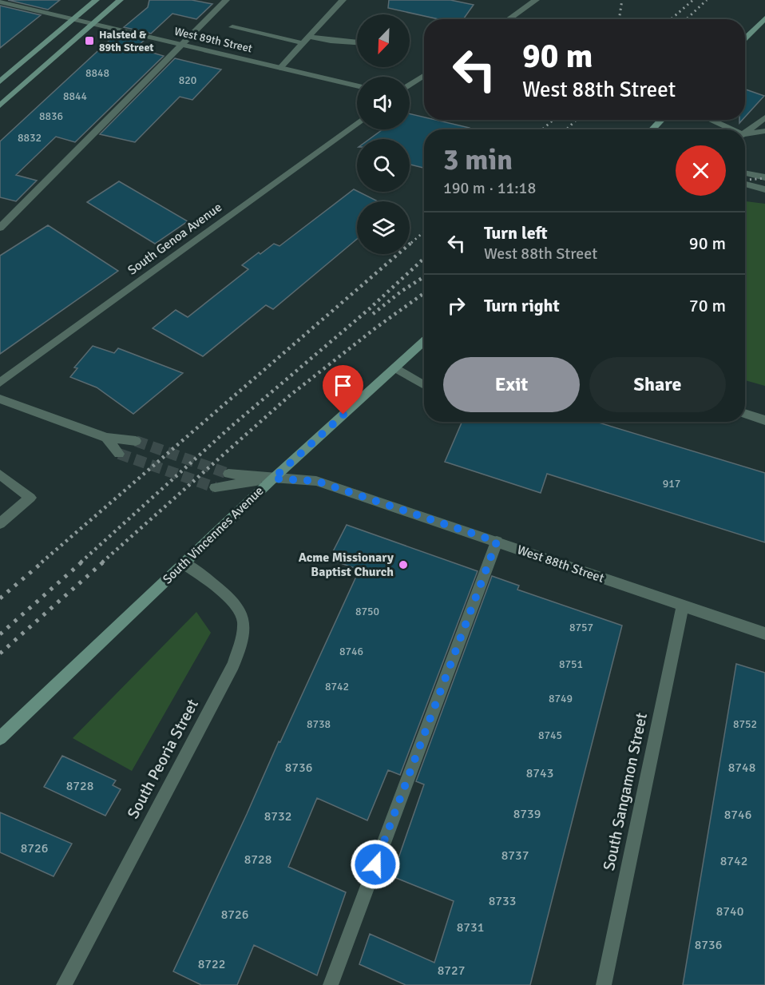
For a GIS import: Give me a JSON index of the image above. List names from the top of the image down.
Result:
{
  "streets": {
    "main road": ["South Vincennes Avenue"],
    "street": [
      "West 89th Street",
      "South Genoa Avenue",
      "West 88th Street",
      "South Peoria Street",
      "South Sangamon Street"
    ]
  },
  "crossings": [
    ["South Vincennes Avenue", "West 88th Street"],
    ["South Vincennes Avenue", "South Peoria Street"],
    ["West 88th Street", "South Sangamon Street"]
  ],
  "places": {
    "transit": ["Halsted & 89th Street"],
    "other": ["Acme Missionary Baptist Church"]
  },
  "house_numbers": [
    "8848",
    "820",
    "8844",
    "8836",
    "8832",
    "917",
    "8750",
    "8757",
    "8746",
    "8751",
    "8742",
    "8749",
    "8738",
    "8752",
    "8745",
    "8736",
    "8748",
    "8743",
    "8728",
    "8739",
    "8746",
    "8732",
    "8726",
    "8737",
    "8728",
    "8742",
    "8733",
    "8740",
    "8726",
    "8731",
    "8736",
    "8722",
    "8727"
  ],
  "north": "bottom left",
  "page": {
    "turn": ["90 m", "West 88th Street"],
    "heading": ["3 min", "190 m · 11:18"],
    "list": [
      {
        "name": "Turn left",
        "note": "West 88th Street",
        "value": "90 m"
      },
      {
        "name": "Turn right",
        "value": "70 m"
      }
    ],
    "buttons": ["Exit", "Share"]
  }
}
